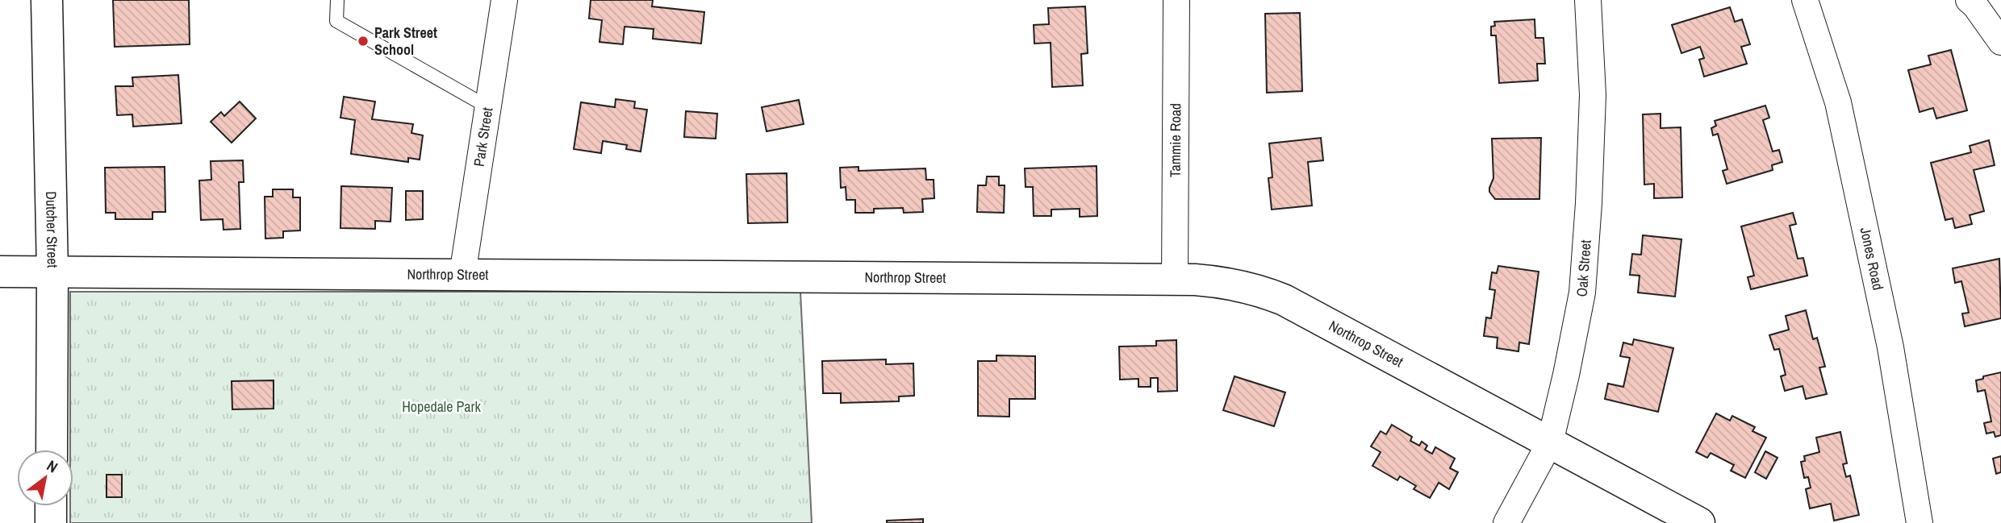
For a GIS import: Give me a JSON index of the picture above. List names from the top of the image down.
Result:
{
  "streets": {
    "street": [
      "Park Street",
      "Tammie Road",
      "Dutcher Street",
      "Jones Road",
      "Oak Street",
      "Northrop Street"
    ]
  },
  "crossings": [
    ["Park Street", "Northrop Street"],
    ["Tammie Road", "Northrop Street"],
    ["Dutcher Street", "Northrop Street"],
    ["Oak Street", "Northrop Street"]
  ],
  "parks": ["Hopedale Park"],
  "places": ["Park Street School"],
  "north": "top right"
}
